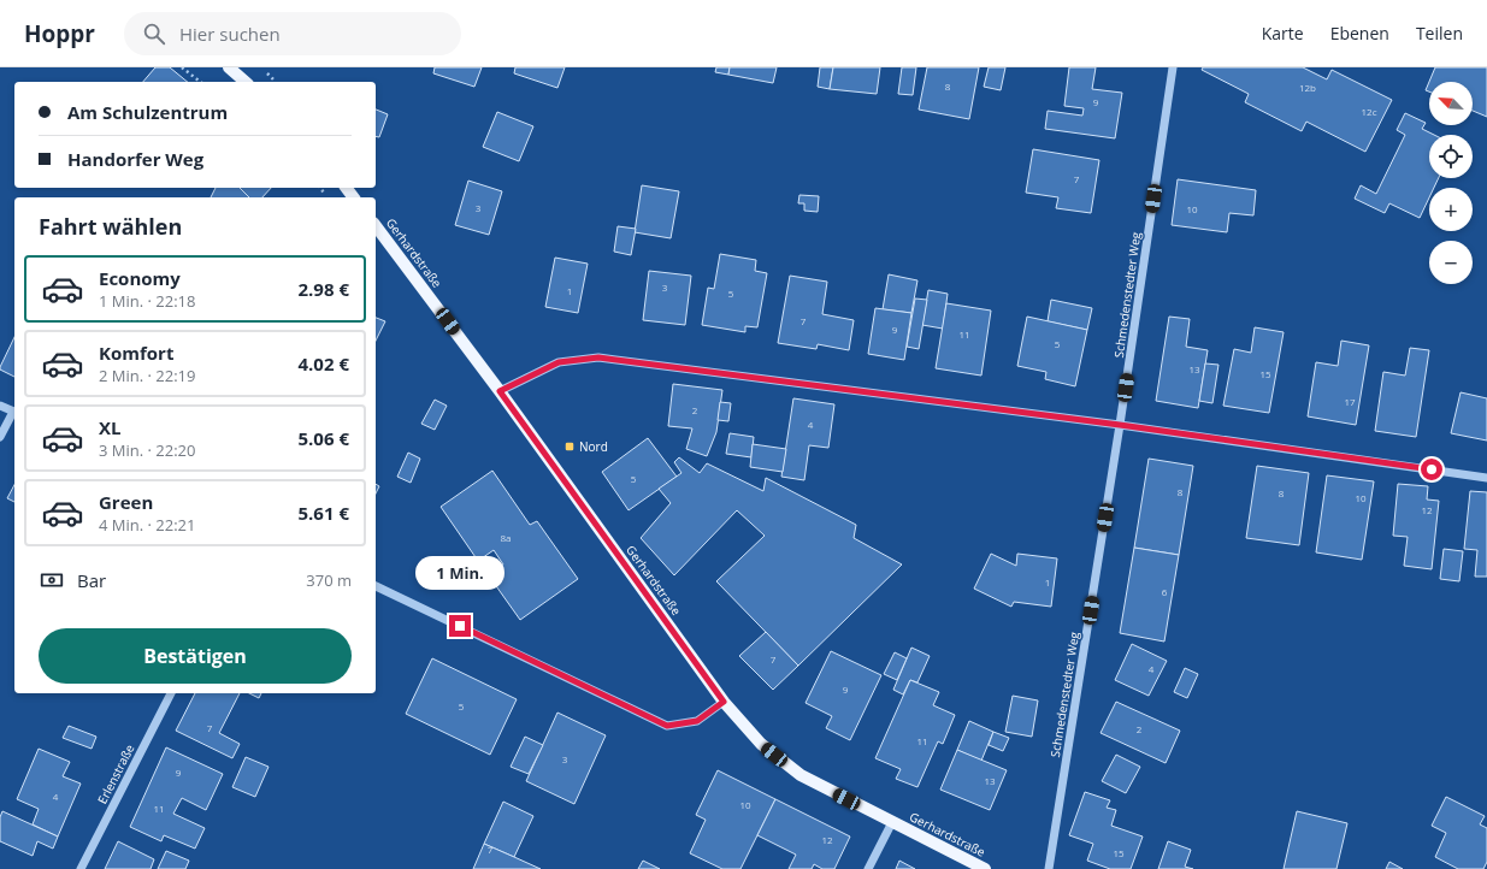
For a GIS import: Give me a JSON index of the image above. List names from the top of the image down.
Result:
{
  "streets": {
    "main road": ["Gerhardstraße"],
    "street": ["Schmedenstedter Weg", "Erlenstraße"]
  },
  "places": {
    "transit": ["Nord"]
  },
  "house_numbers": [
    "8",
    "12b",
    "9",
    "12c",
    "7",
    "3",
    "10",
    "3",
    "1",
    "5",
    "7",
    "9",
    "11",
    "5",
    "13",
    "15",
    "17",
    "2",
    "4",
    "5",
    "8",
    "8",
    "10",
    "12",
    "8a",
    "1",
    "6",
    "7",
    "4",
    "9",
    "5",
    "7",
    "2",
    "11",
    "3",
    "9",
    "13",
    "4",
    "10",
    "11",
    "12",
    "7",
    "15"
  ],
  "north": "top left",
  "page": {
    "header": "Hoppr",
    "search": "Hier suchen",
    "nav": ["Karte", "Ebenen", "Teilen"],
    "map_buttons": ["+", "−"],
    "banner": ["Am Schulzentrum", "Handorfer Weg"],
    "heading": "Fahrt wählen",
    "list": [
      {
        "name": "Economy",
        "note": "1 Min. · 22:18",
        "value": "2.98 €"
      },
      {
        "name": "Komfort",
        "note": "2 Min. · 22:19",
        "value": "4.02 €"
      },
      {
        "name": "XL",
        "note": "3 Min. · 22:20",
        "value": "5.06 €"
      },
      {
        "name": "Green",
        "note": "4 Min. · 22:21",
        "value": "5.61 €"
      }
    ],
    "pay": ["Bar", "370 m"],
    "bubble": "1 Min.",
    "buttons": "Bestätigen"
  }
}
